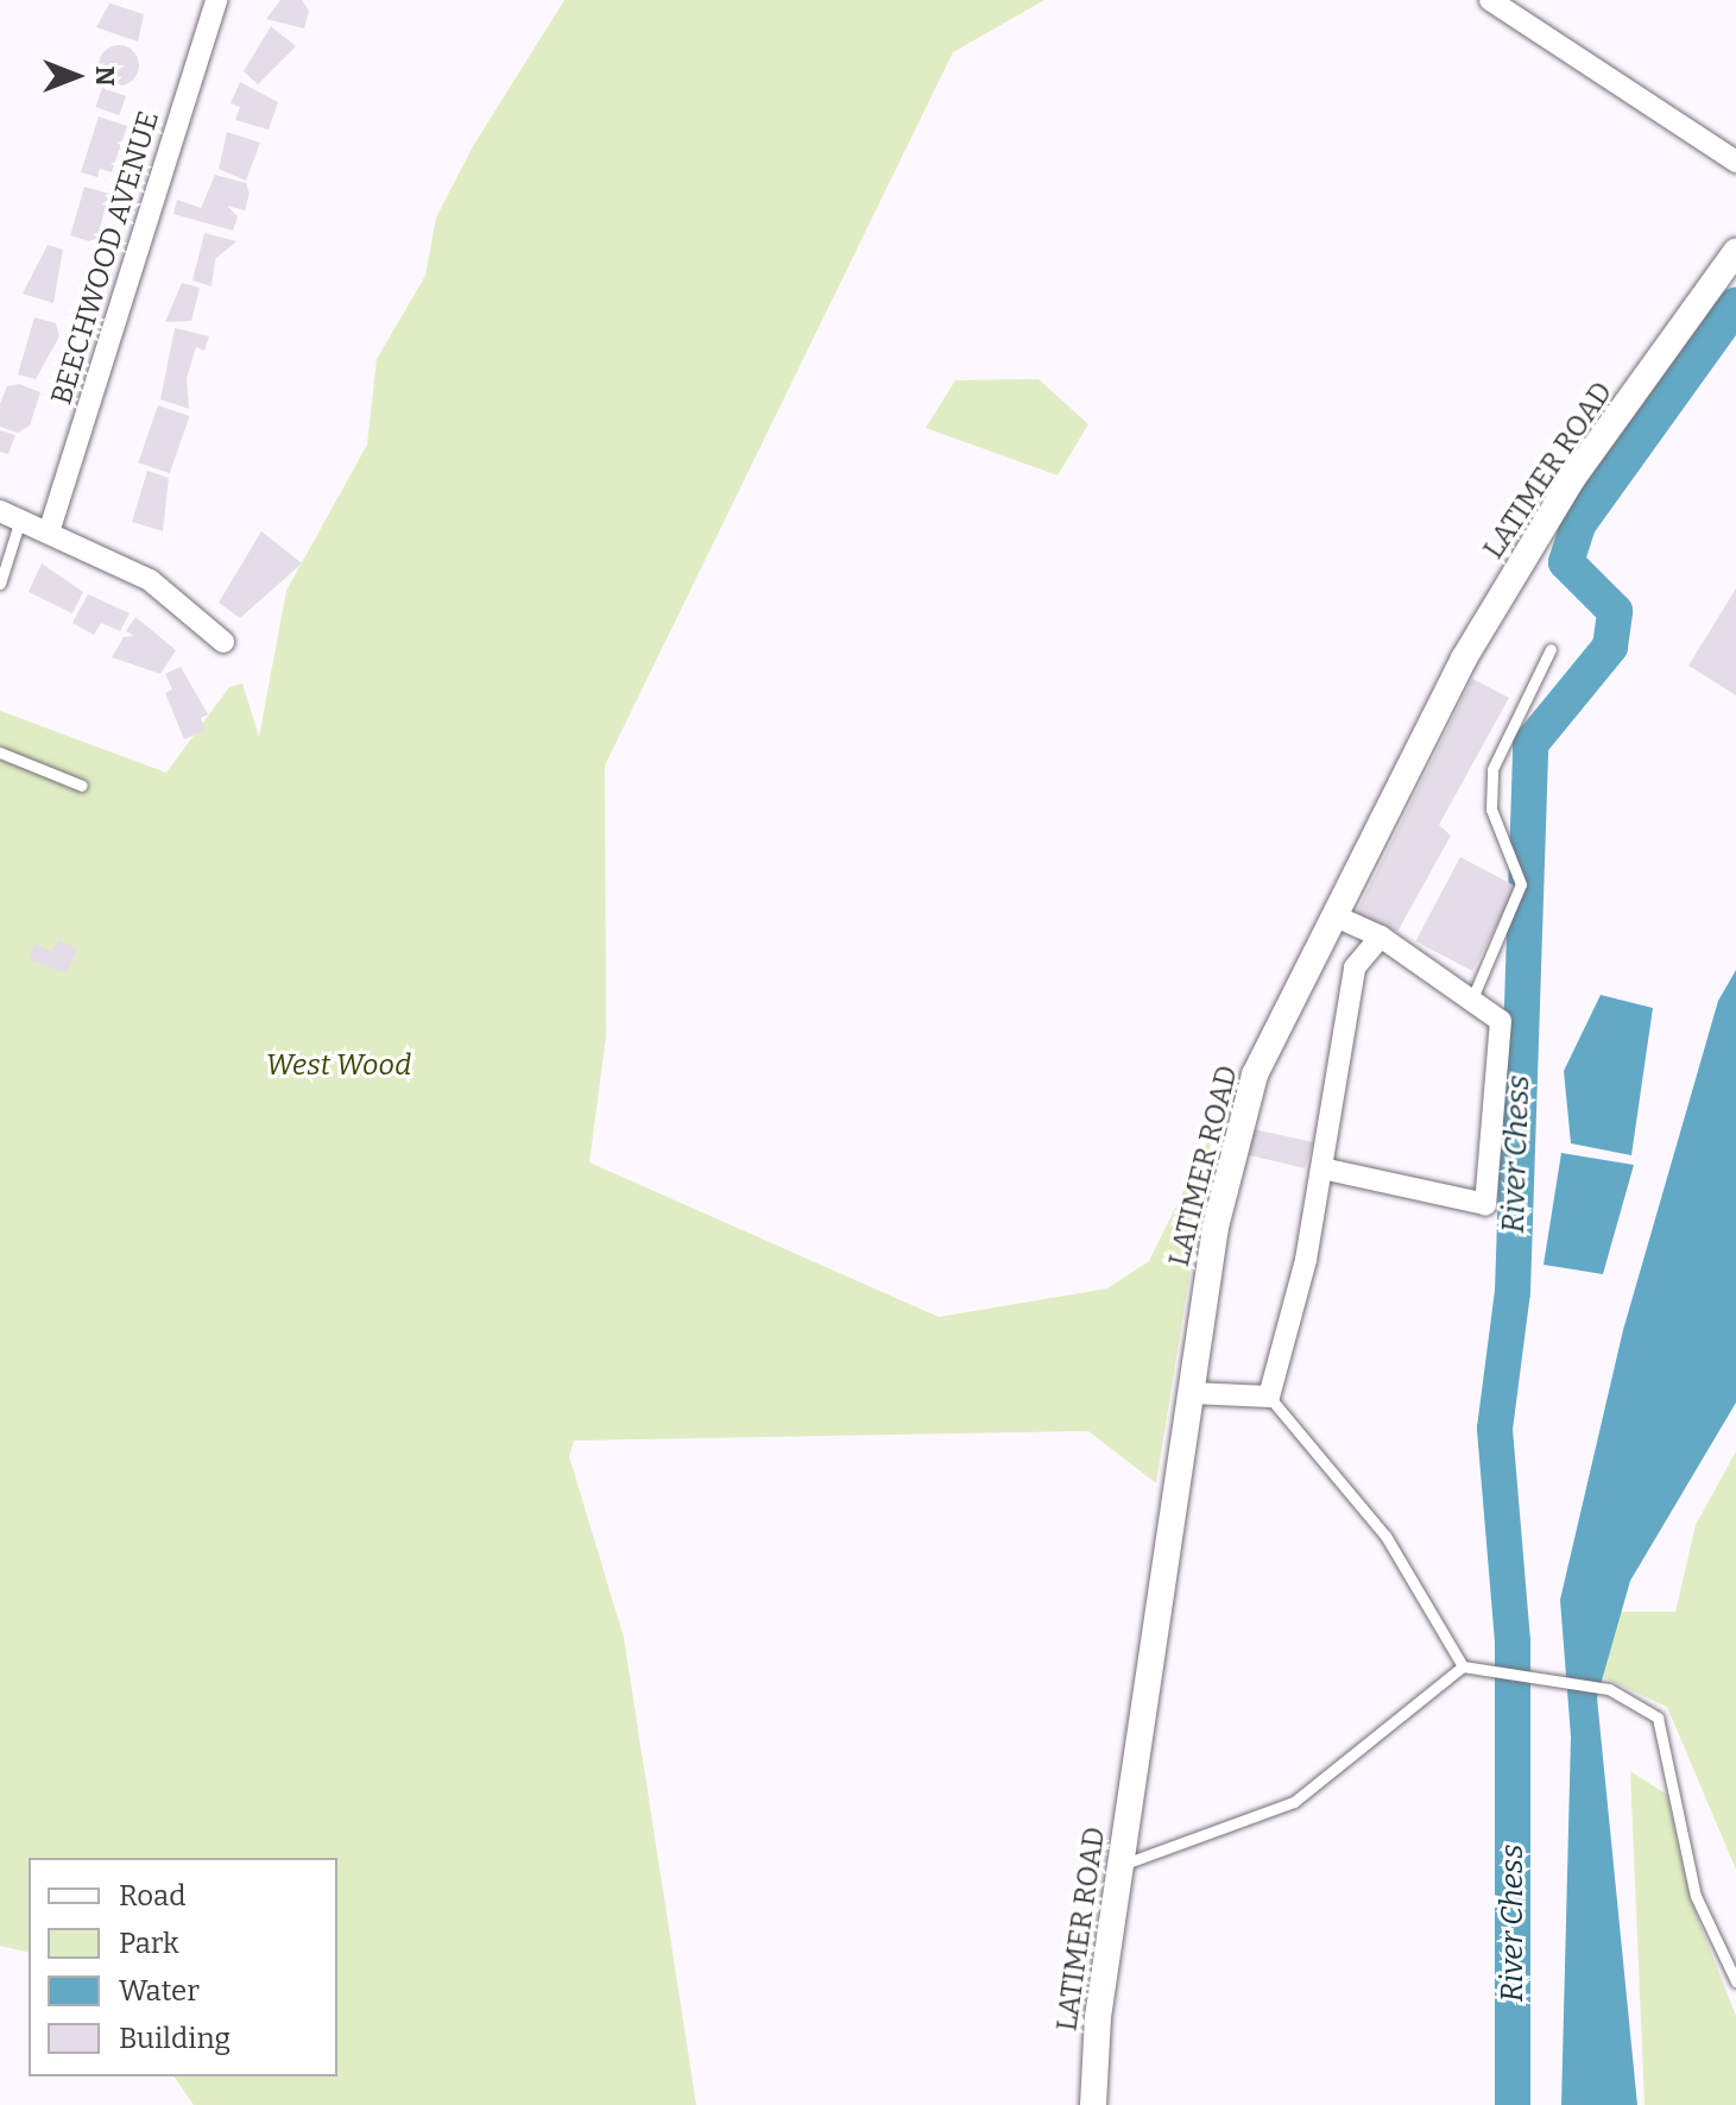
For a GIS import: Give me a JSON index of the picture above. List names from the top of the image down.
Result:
{
  "streets": {
    "street": ["BEECHWOOD AVENUE", "LATIMER ROAD"]
  },
  "water": ["River Chess"],
  "parks": ["West Wood"],
  "legend": [
    "Road",
    "Park",
    "Water",
    "Building"
  ],
  "north": "right"
}
